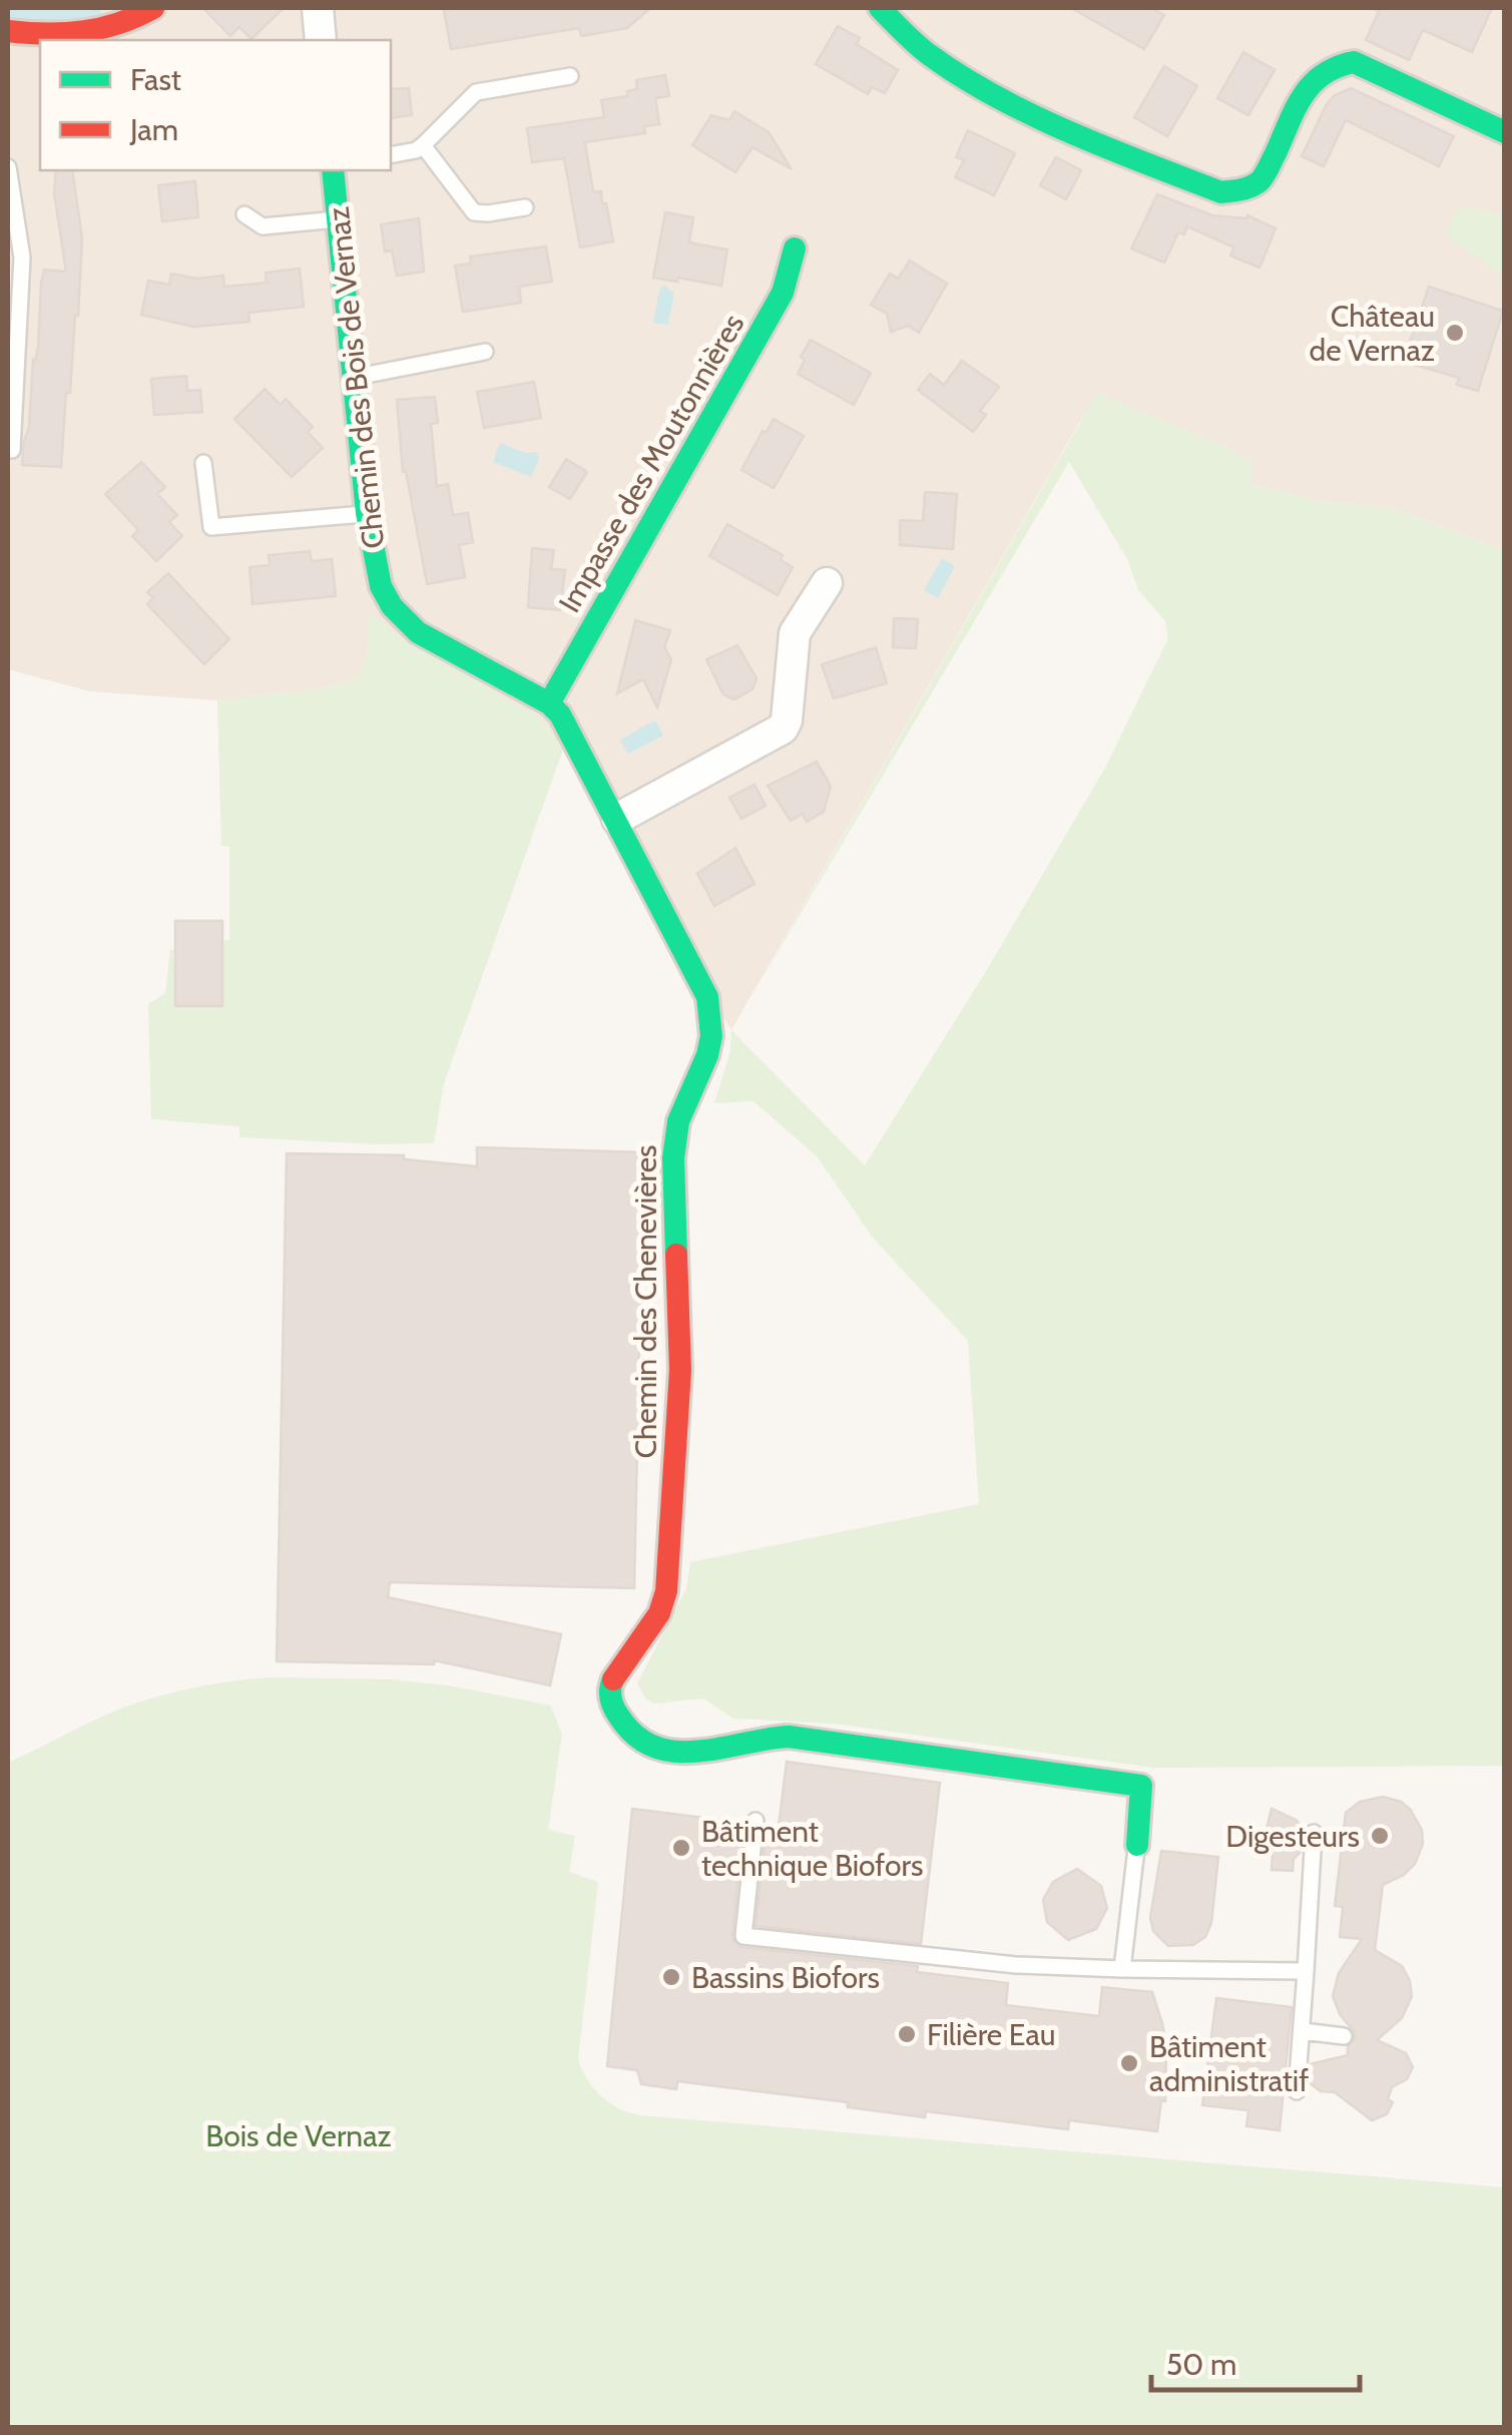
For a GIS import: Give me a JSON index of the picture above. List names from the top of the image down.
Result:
{
  "streets": {
    "street": ["Chemin des Bois de Vernaz", "Impasse des Moutonnières", "Chemin des Chenevières"]
  },
  "crossings": [
    ["Chemin des Bois de Vernaz", "Impasse des Moutonnières"],
    ["Chemin des Bois de Vernaz", "Chemin des Chenevières"]
  ],
  "parks": ["Bois de Vernaz"],
  "places": [
    "Château de Vernaz",
    "Digesteurs",
    "Bâtiment technique Biofors",
    "Bassins Biofors",
    "Filière Eau",
    "Bâtiment administratif"
  ],
  "legend": ["Fast", "Jam"],
  "scale_bar": "50 m"
}
